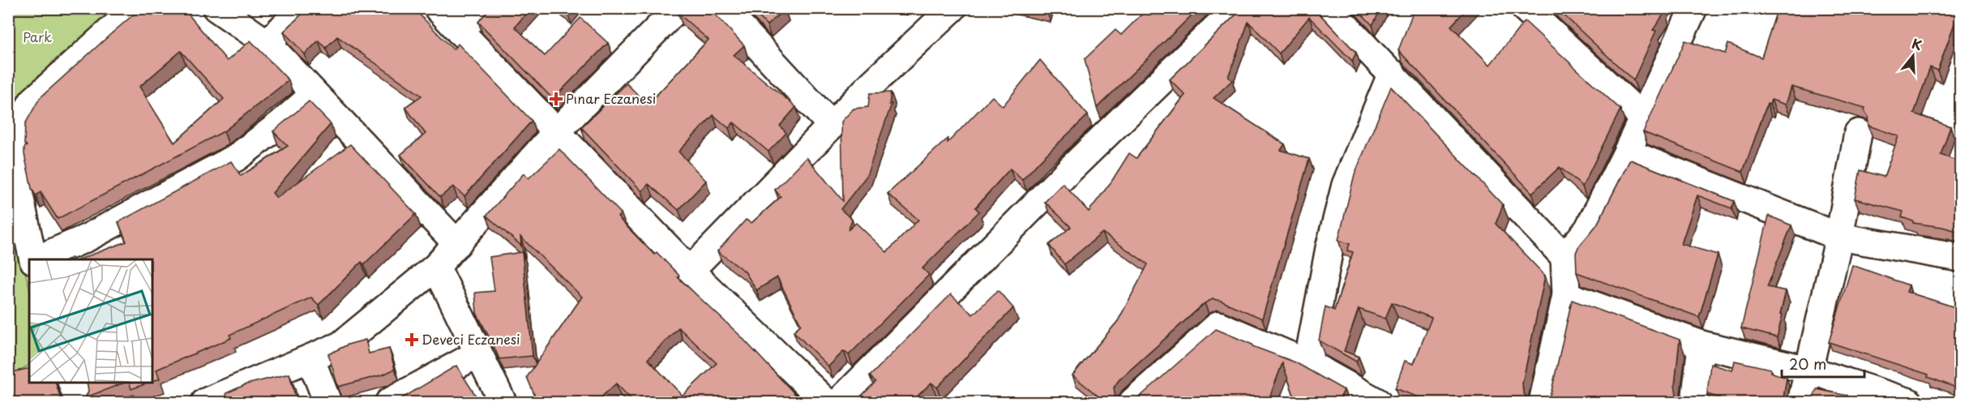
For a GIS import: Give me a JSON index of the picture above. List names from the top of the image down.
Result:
{
  "parks": ["Park"],
  "places": {
    "health": ["Pınar Eczanesi", "Deveci Eczanesi"]
  },
  "scale_bar": "20 m",
  "north": "top"
}
